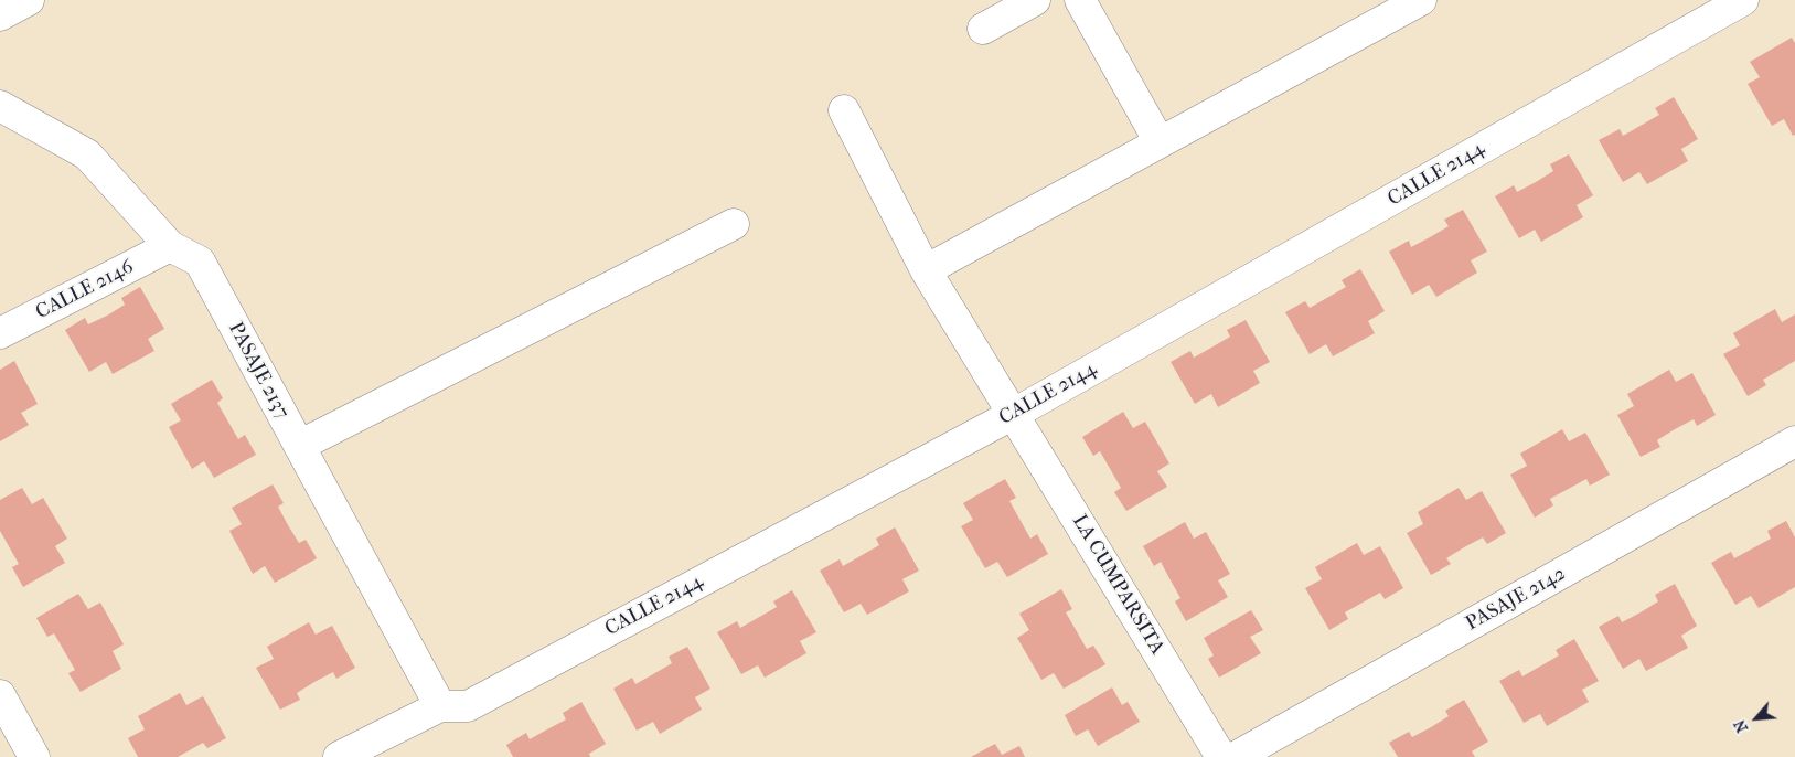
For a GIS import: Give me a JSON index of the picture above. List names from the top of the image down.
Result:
{
  "streets": {
    "street": [
      "CALLE 2144",
      "CALLE 2146",
      "PASAJE 2137",
      "LA CUMPARSITA",
      "PASAJE 2142"
    ]
  },
  "crossings": [
    ["CALLE 2144", "PASAJE 2137"],
    ["CALLE 2144", "LA CUMPARSITA"],
    ["CALLE 2146", "PASAJE 2137"]
  ],
  "north": "bottom left"
}
